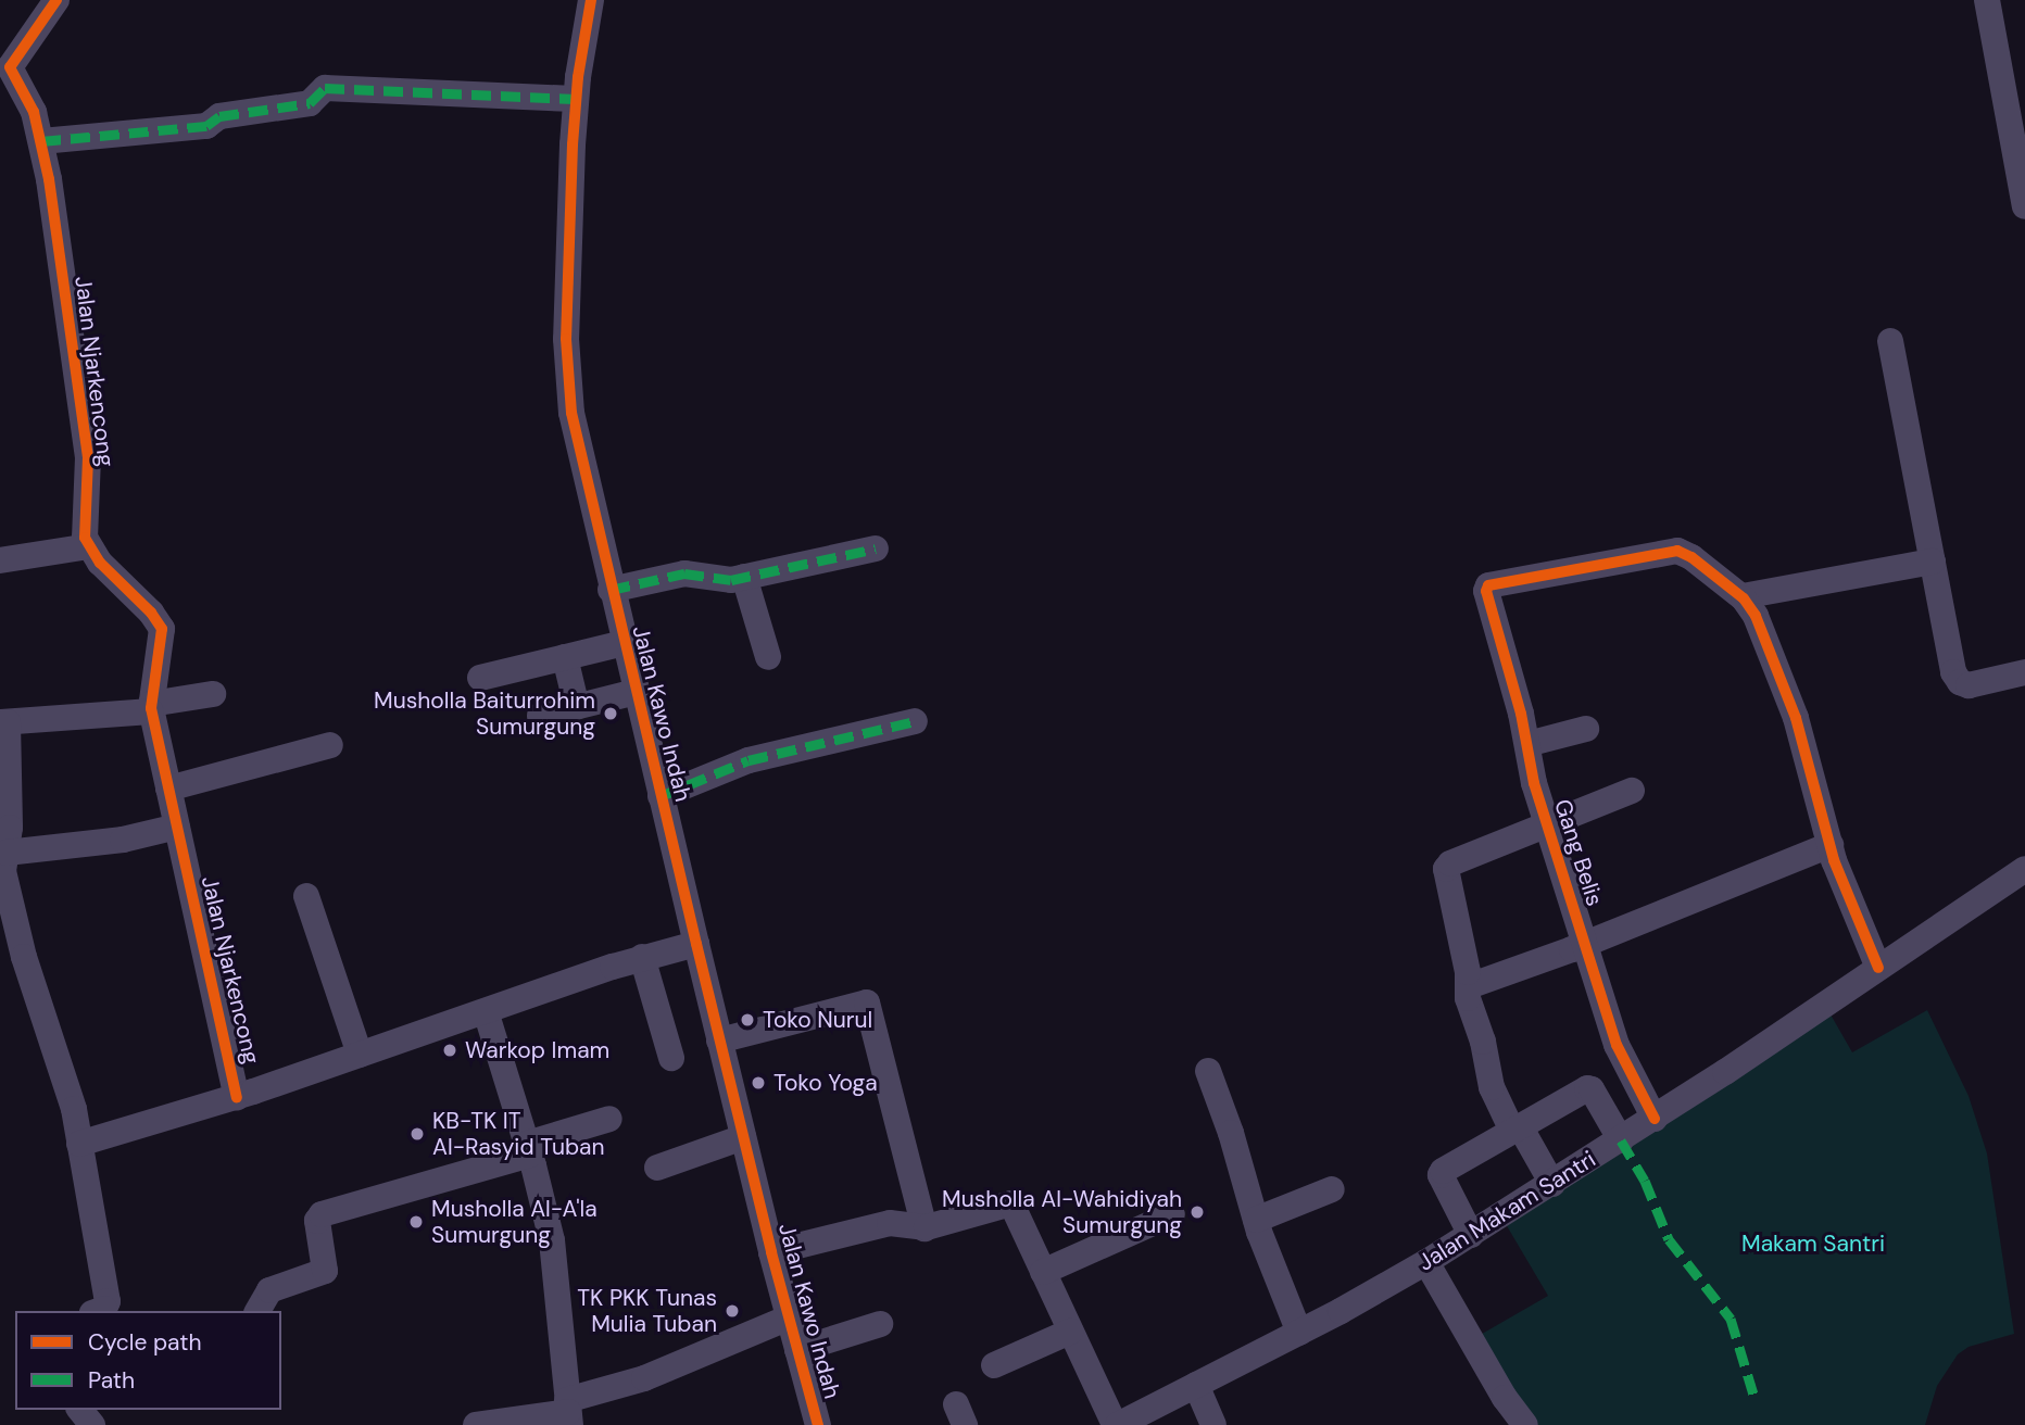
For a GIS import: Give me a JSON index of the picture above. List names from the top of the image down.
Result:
{
  "streets": {
    "street": [
      "Jalan Njarkencong",
      "Jalan Kawo Indah",
      "Gang Belis",
      "Jalan Makam Santri"
    ]
  },
  "crossings": [
    ["Gang Belis", "Jalan Makam Santri"]
  ],
  "parks": ["Makam Santri"],
  "places": [
    "Musholla Baiturrohim Sumurgung",
    "Toko Nurul",
    "Warkop Imam",
    "Toko Yoga",
    "KB-TK IT Al-Rasyid Tuban",
    "Musholla Al-Wahidiyah Sumurgung",
    "Musholla Al-A'la Sumurgung",
    "TK PKK Tunas Mulia Tuban"
  ],
  "legend": ["Cycle path", "Path"]
}
